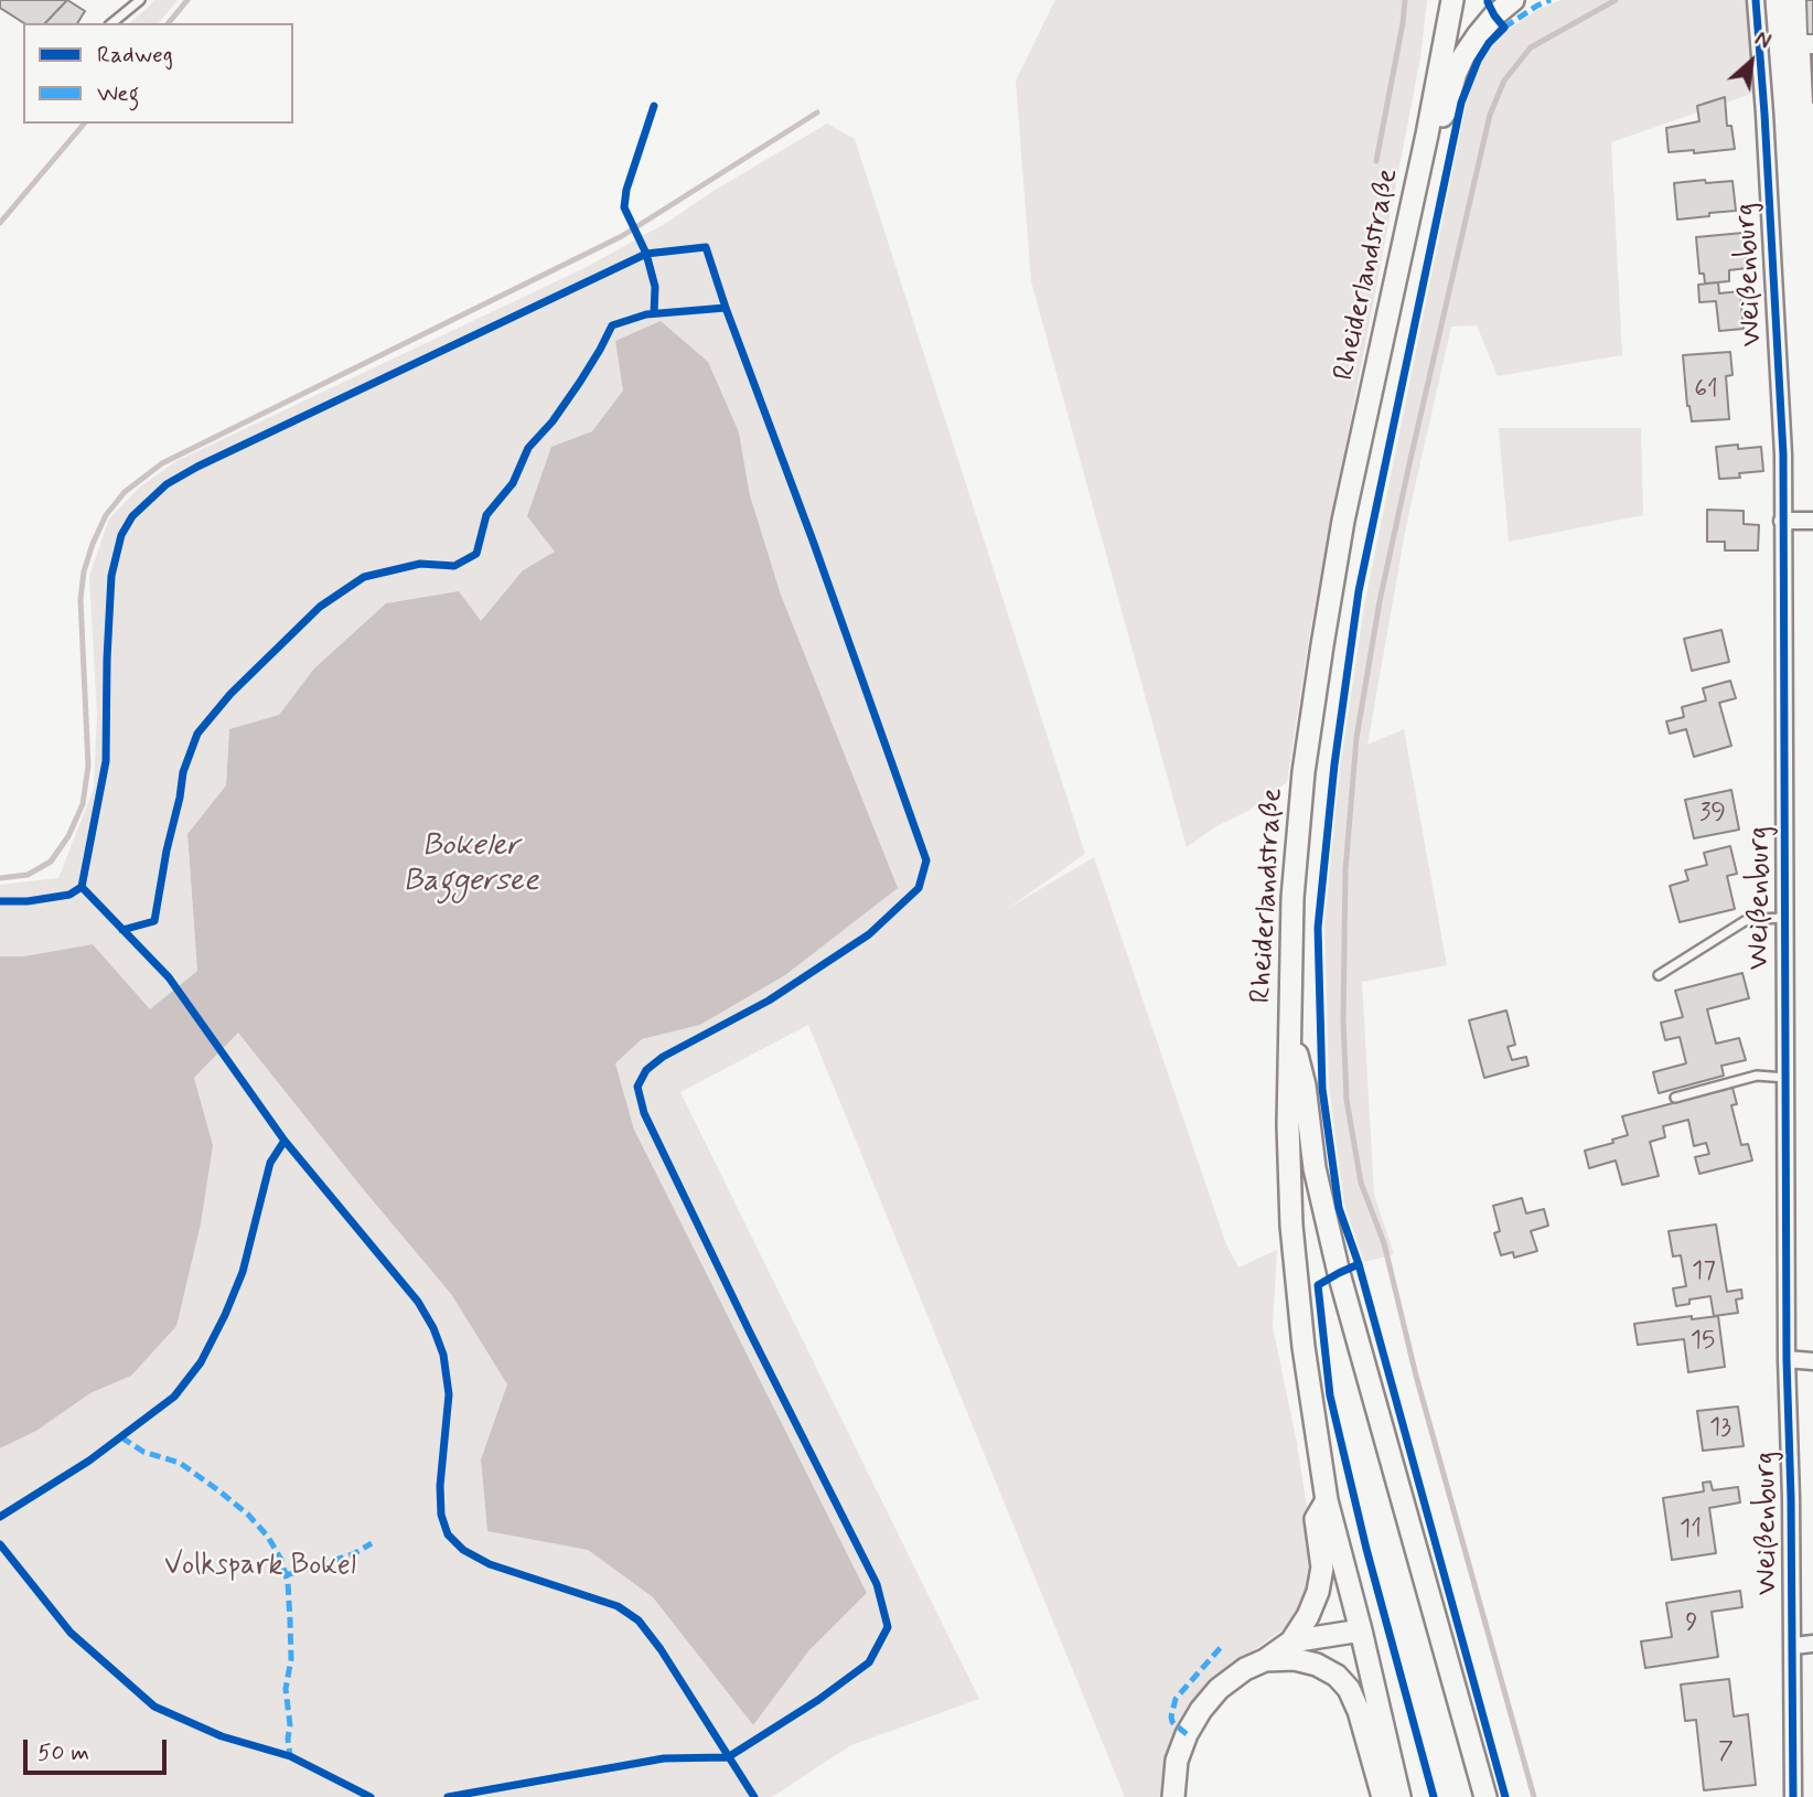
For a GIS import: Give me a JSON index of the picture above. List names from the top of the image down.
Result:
{
  "streets": {
    "main road": ["Rheiderlandstraße"],
    "street": ["Weißenburg"]
  },
  "water": ["Bokeler Baggersee"],
  "parks": ["Volkspark Bokel"],
  "house_numbers": [
    "61",
    "39",
    "17",
    "15",
    "13",
    "11",
    "9",
    "7"
  ],
  "legend": ["Radweg", "Weg"],
  "scale_bar": "50 m",
  "north": "top right"
}
